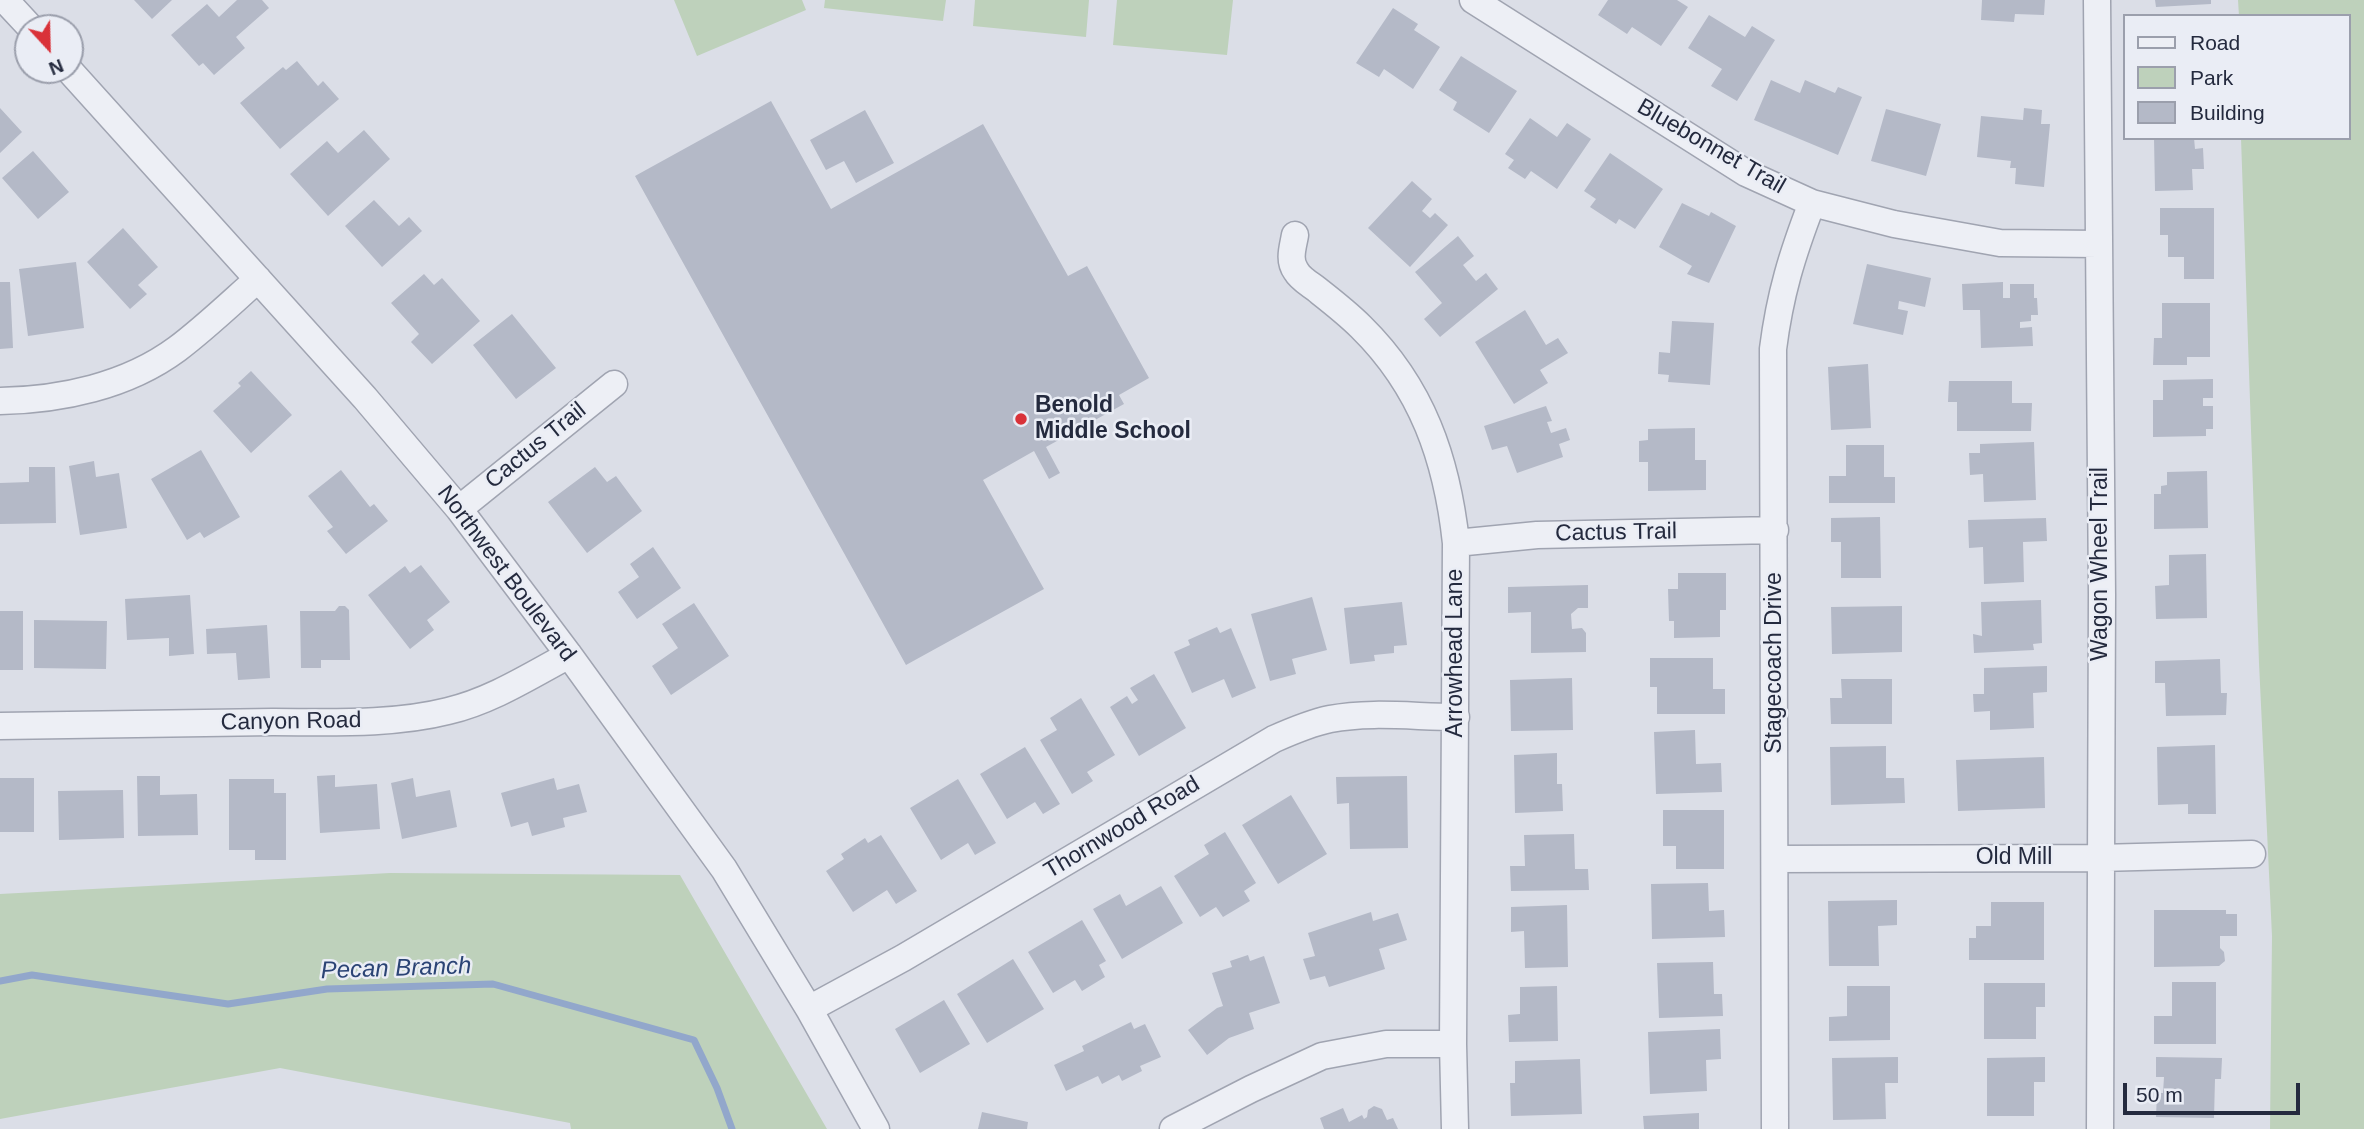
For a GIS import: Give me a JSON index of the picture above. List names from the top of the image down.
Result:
{
  "streets": {
    "street": [
      "Bluebonnet Trail",
      "Cactus Trail",
      "Wagon Wheel Trail",
      "Northwest Boulevard",
      "Arrowhead Lane",
      "Stagecoach Drive",
      "Canyon Road",
      "Thornwood Road",
      "Old Mill"
    ]
  },
  "crossings": [
    ["Bluebonnet Trail", "Wagon Wheel Trail"],
    ["Bluebonnet Trail", "Stagecoach Drive"],
    ["Cactus Trail", "Northwest Boulevard"],
    ["Cactus Trail", "Arrowhead Lane"],
    ["Cactus Trail", "Stagecoach Drive"],
    ["Wagon Wheel Trail", "Old Mill"],
    ["Northwest Boulevard", "Canyon Road"],
    ["Northwest Boulevard", "Thornwood Road"],
    ["Arrowhead Lane", "Thornwood Road"],
    ["Stagecoach Drive", "Old Mill"]
  ],
  "water": ["Pecan Branch"],
  "places": ["Benold Middle School"],
  "legend": ["Road", "Park", "Building"],
  "scale_bar": "50 m",
  "north": "bottom"
}
